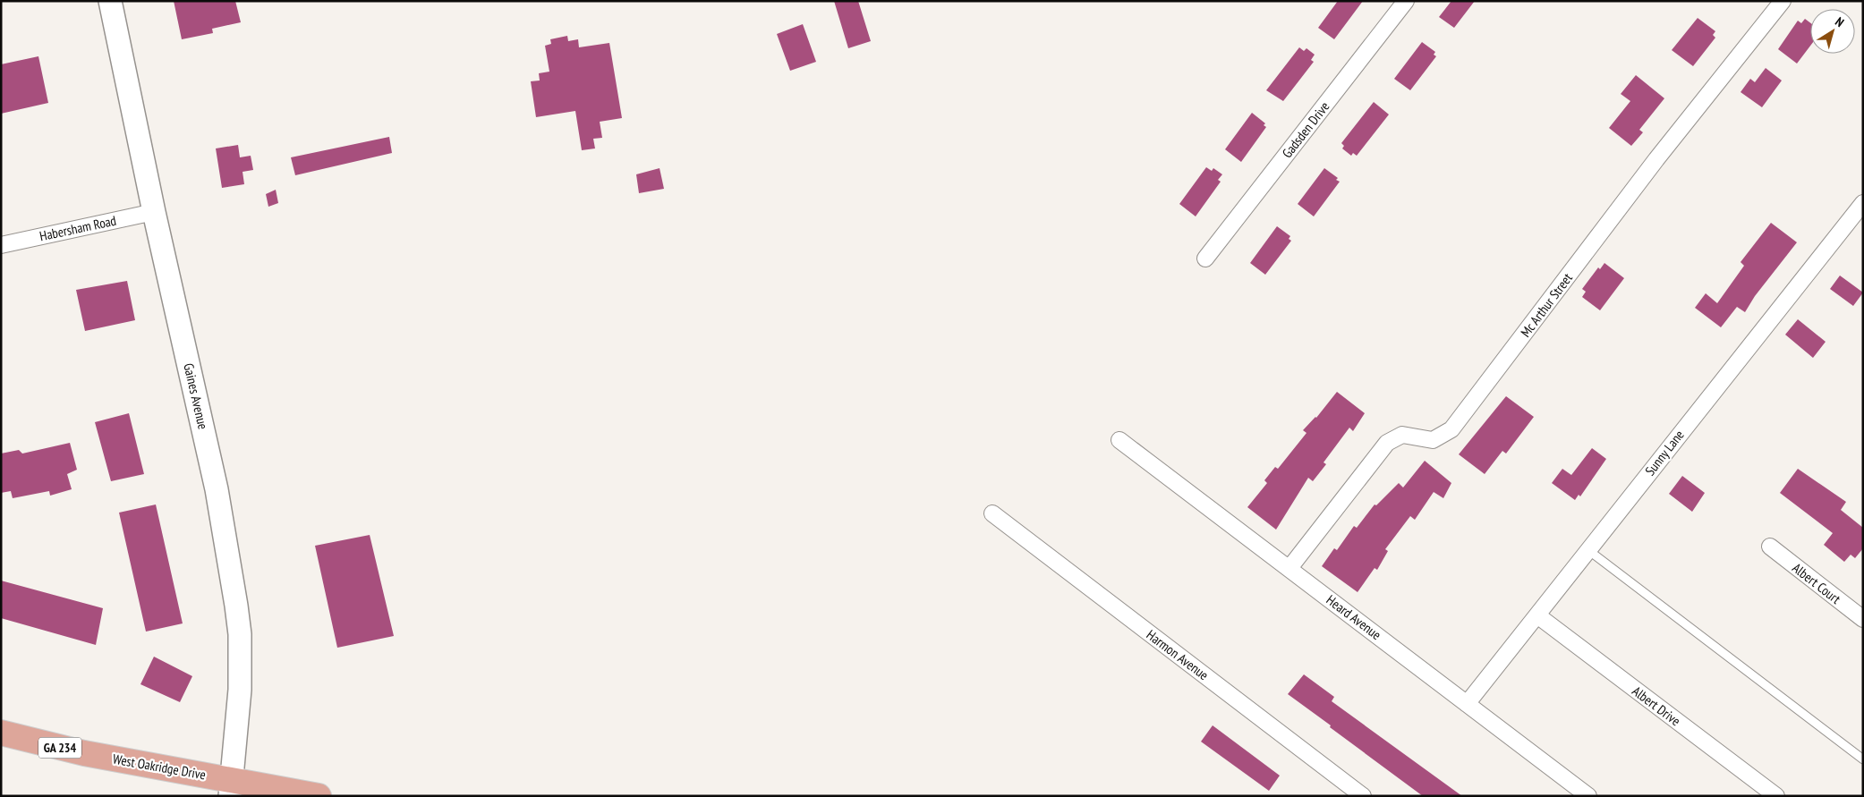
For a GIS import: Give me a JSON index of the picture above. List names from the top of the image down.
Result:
{
  "streets": {
    "main road": ["GA 234", "West Oakridge Drive"],
    "street": [
      "Gadsden Drive",
      "Habersham Road",
      "Mc Arthur Street",
      "Gaines Avenue",
      "Sunny Lane",
      "Albert Court",
      "Heard Avenue",
      "Harmon Avenue",
      "Albert Drive"
    ]
  },
  "crossings": [
    ["Habersham Road", "Gaines Avenue"],
    ["Mc Arthur Street", "Heard Avenue"],
    ["Gaines Avenue", "West Oakridge Drive"],
    ["Sunny Lane", "Heard Avenue"],
    ["Sunny Lane", "Albert Drive"]
  ],
  "north": "top right"
}
